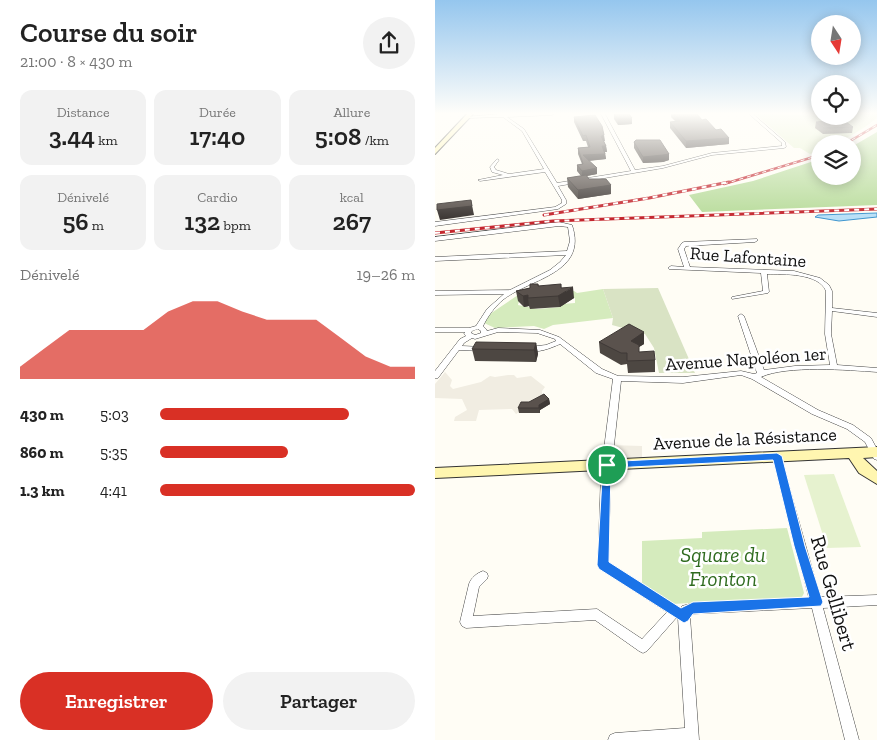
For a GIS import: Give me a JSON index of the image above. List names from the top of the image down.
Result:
{
  "streets": {
    "main road": ["Avenue de la Résistance"],
    "street": ["Rue Lafontaine", "Avenue Napoléon 1er", "Rue Gellibert"]
  },
  "crossings": [
    ["Rue Lafontaine", "Avenue Napoléon 1er"],
    ["Avenue de la Résistance", "Rue Gellibert"]
  ],
  "parks": ["Square du Fronton"],
  "north": "bottom",
  "page": {
    "heading": ["Course du soir", "21:00 · 8 × 430 m"],
    "stats": [
      ["Distance", "3.44 km"],
      ["Durée", "17:40"],
      ["Allure", "5:08 /km"],
      ["Dénivelé", "56 m"],
      ["Cardio", "132 bpm"],
      ["kcal", "267"]
    ],
    "chart": ["Dénivelé", "19–26 m"],
    "list": [
      {
        "name": "430 m",
        "note": "5:03"
      },
      {
        "name": "860 m",
        "note": "5:35"
      },
      {
        "name": "1.3 km",
        "note": "4:41"
      }
    ],
    "buttons": ["Enregistrer", "Partager"]
  }
}
